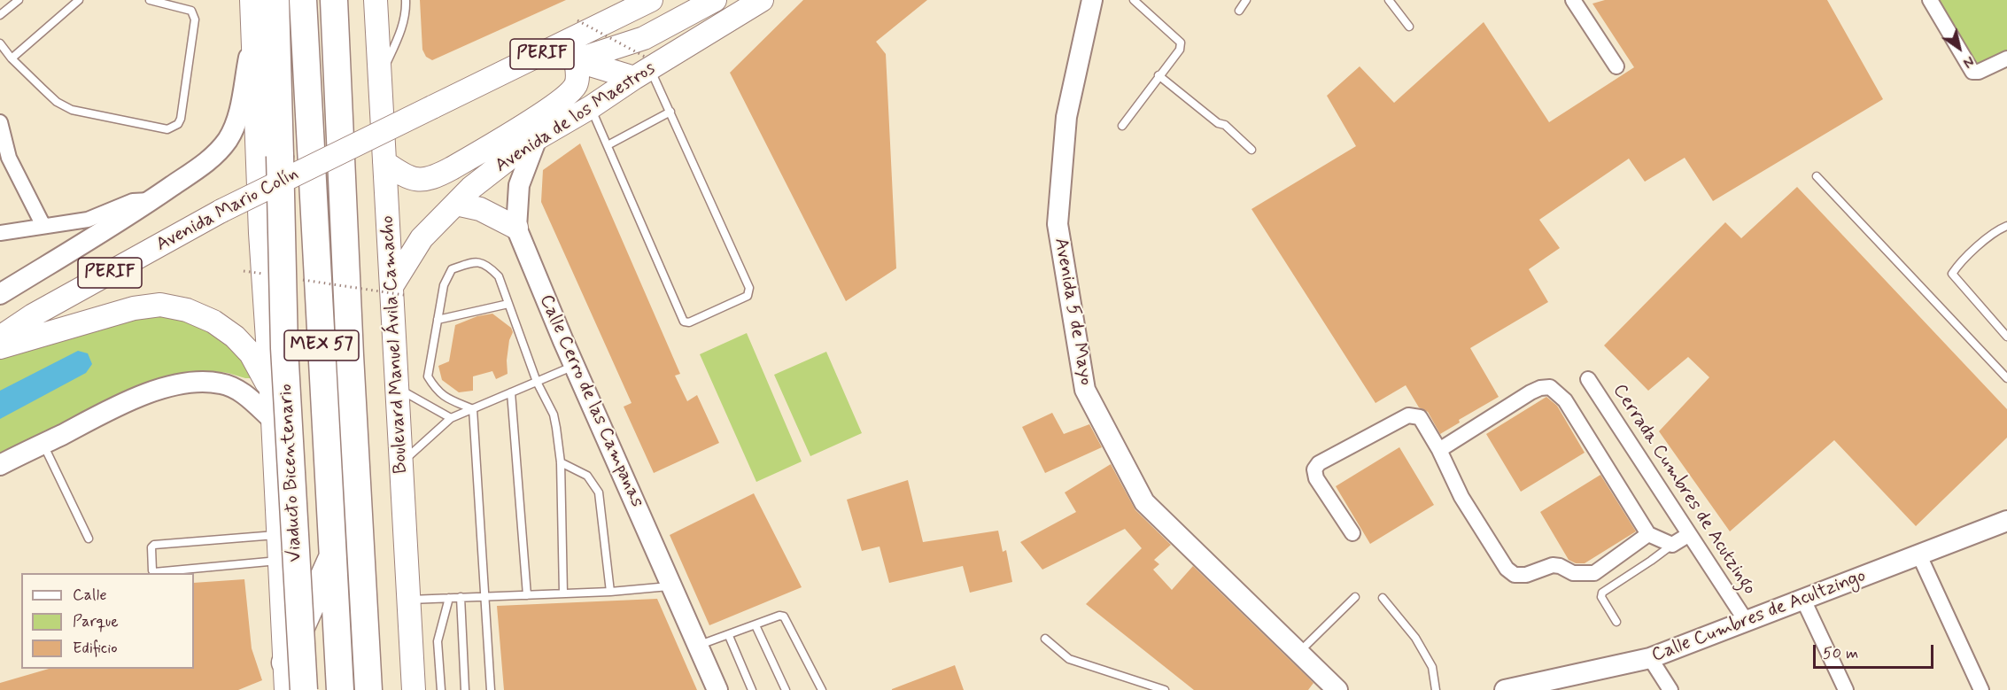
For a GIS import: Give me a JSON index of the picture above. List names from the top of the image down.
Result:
{
  "streets": {
    "highway": ["MEX 57", "Viaducto Bicentenario"],
    "main road": [
      "PERIF",
      "Avenida de los Maestros",
      "Avenida Mario Colín",
      "Boulevard Manuel Ávila Camacho"
    ],
    "street": [
      "Avenida 5 de Mayo",
      "Calle Cerro de las Campanas",
      "Cerrada Cumbres de Acutzingo",
      "Calle Cumbres de Acultzingo"
    ]
  },
  "crossings": [
    ["PERIF", "Avenida Mario Colín"],
    ["Avenida de los Maestros", "Boulevard Manuel Ávila Camacho"],
    ["Avenida de los Maestros", "Calle Cerro de las Campanas"],
    ["Cerrada Cumbres de Acutzingo", "Calle Cumbres de Acultzingo"]
  ],
  "legend": ["Calle", "Parque", "Edificio"],
  "scale_bar": "50 m",
  "north": "bottom right"
}
